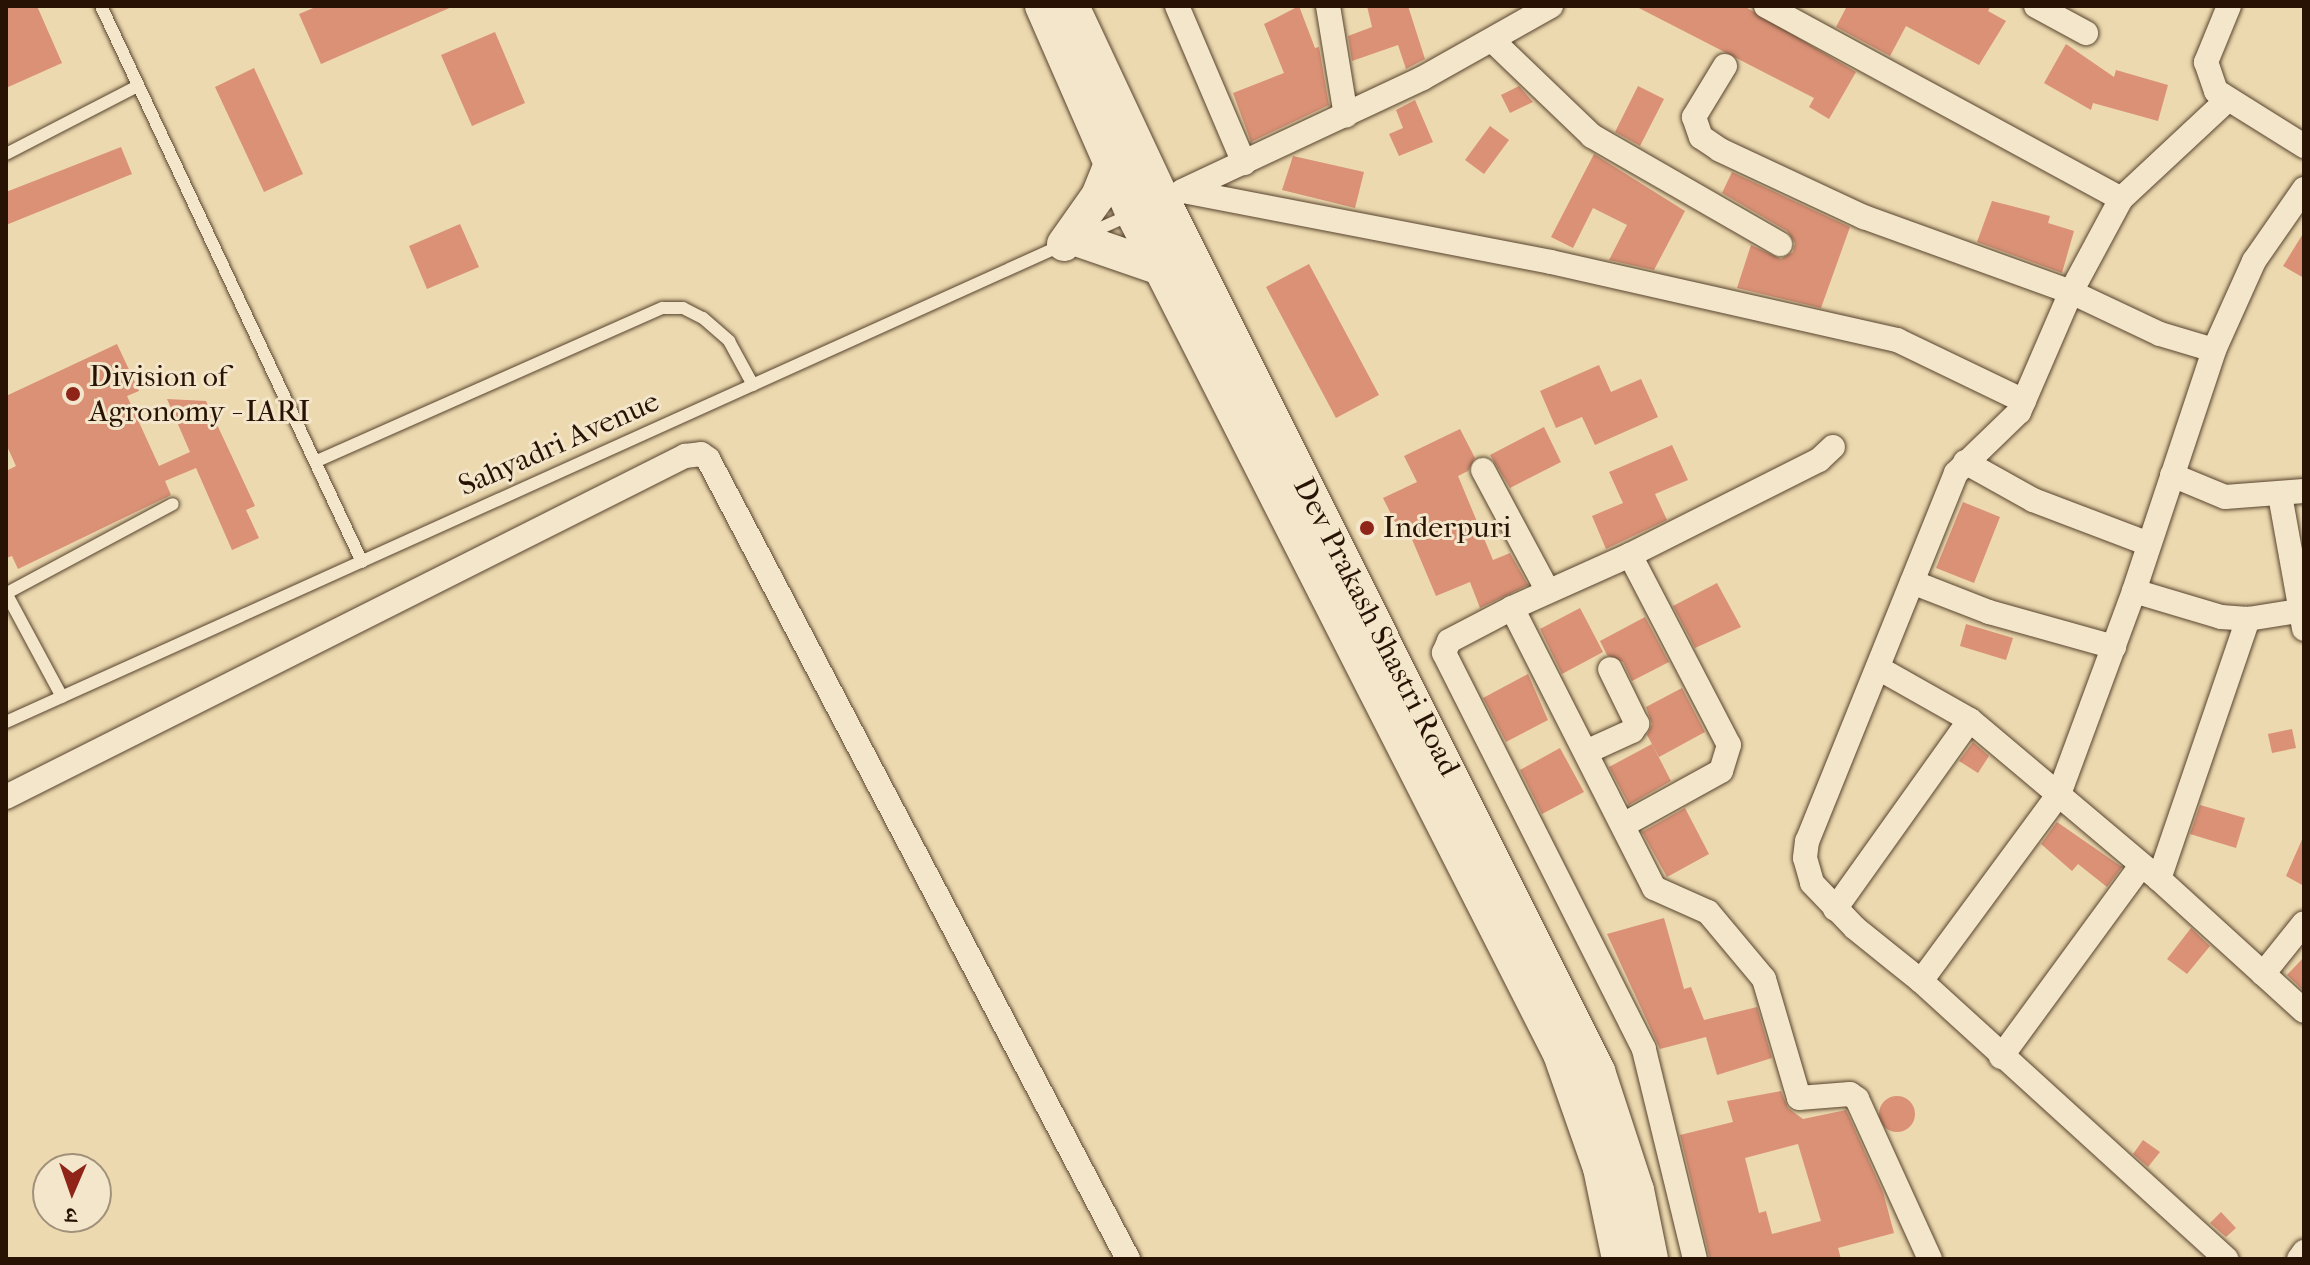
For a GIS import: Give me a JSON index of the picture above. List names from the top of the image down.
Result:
{
  "streets": {
    "street": ["Dev Prakash Shastri Road"],
    "lane": ["Sahyadri Avenue"]
  },
  "crossings": [
    ["Sahyadri Avenue", "Dev Prakash Shastri Road"]
  ],
  "places": ["Division of Agronomy - IARI", "Inderpuri"],
  "north": "bottom"
}
